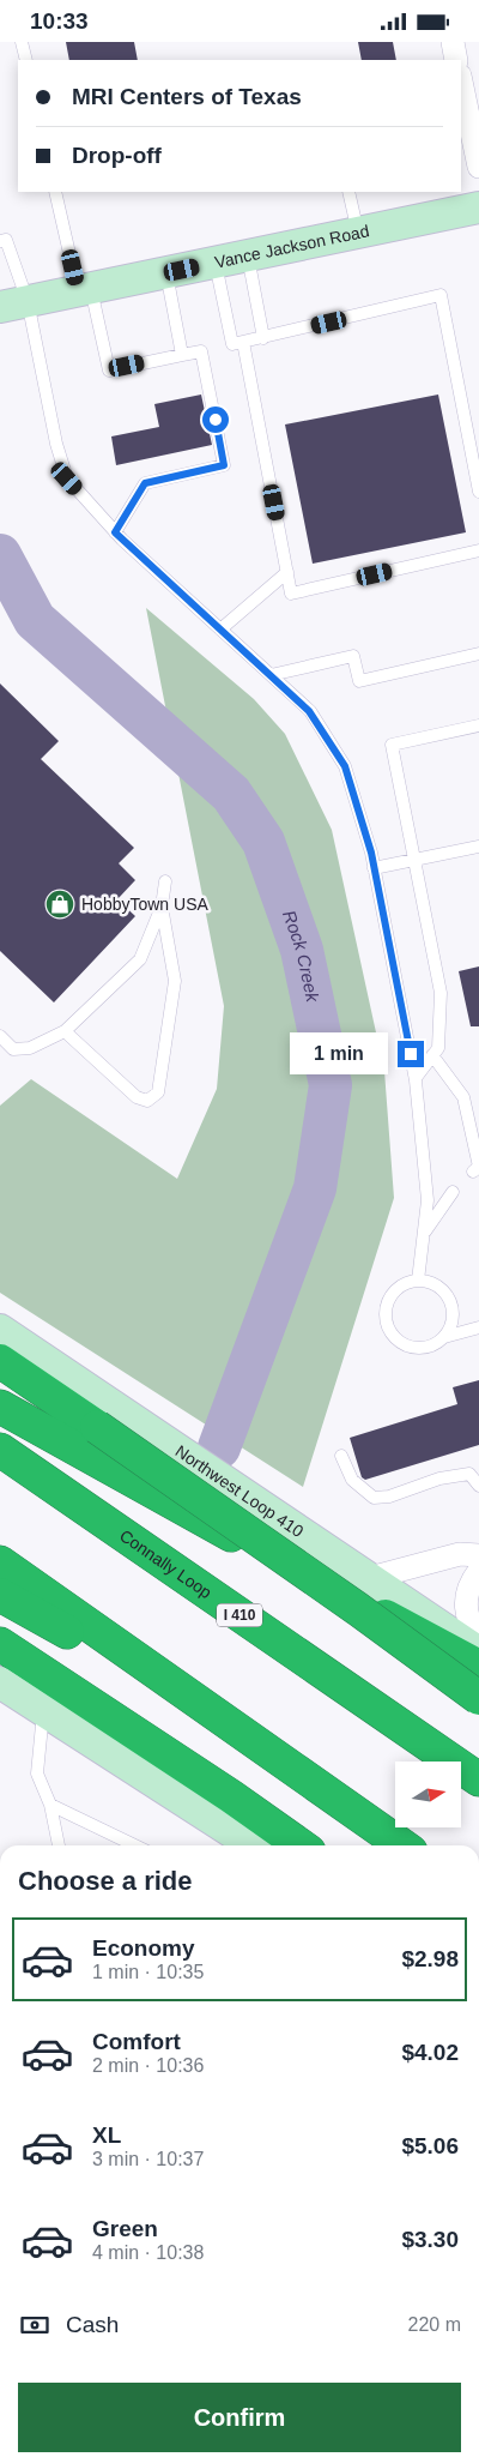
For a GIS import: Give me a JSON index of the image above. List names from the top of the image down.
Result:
{
  "streets": {
    "highway": ["Connally Loop", "I 410"],
    "main road": ["Vance Jackson Road", "Northwest Loop 410"]
  },
  "water": ["Rock Creek"],
  "places": {
    "shop": ["HobbyTown USA"]
  },
  "north": "right",
  "page": {
    "status": "10:33",
    "banner": ["MRI Centers of Texas", "Drop-off"],
    "bubble": "1 min",
    "heading": "Choose a ride",
    "list": [
      {
        "name": "Economy",
        "note": "1 min · 10:35",
        "value": "$2.98"
      },
      {
        "name": "Comfort",
        "note": "2 min · 10:36",
        "value": "$4.02"
      },
      {
        "name": "XL",
        "note": "3 min · 10:37",
        "value": "$5.06"
      },
      {
        "name": "Green",
        "note": "4 min · 10:38",
        "value": "$3.30"
      }
    ],
    "pay": ["Cash", "220 m"],
    "buttons": "Confirm"
  }
}
